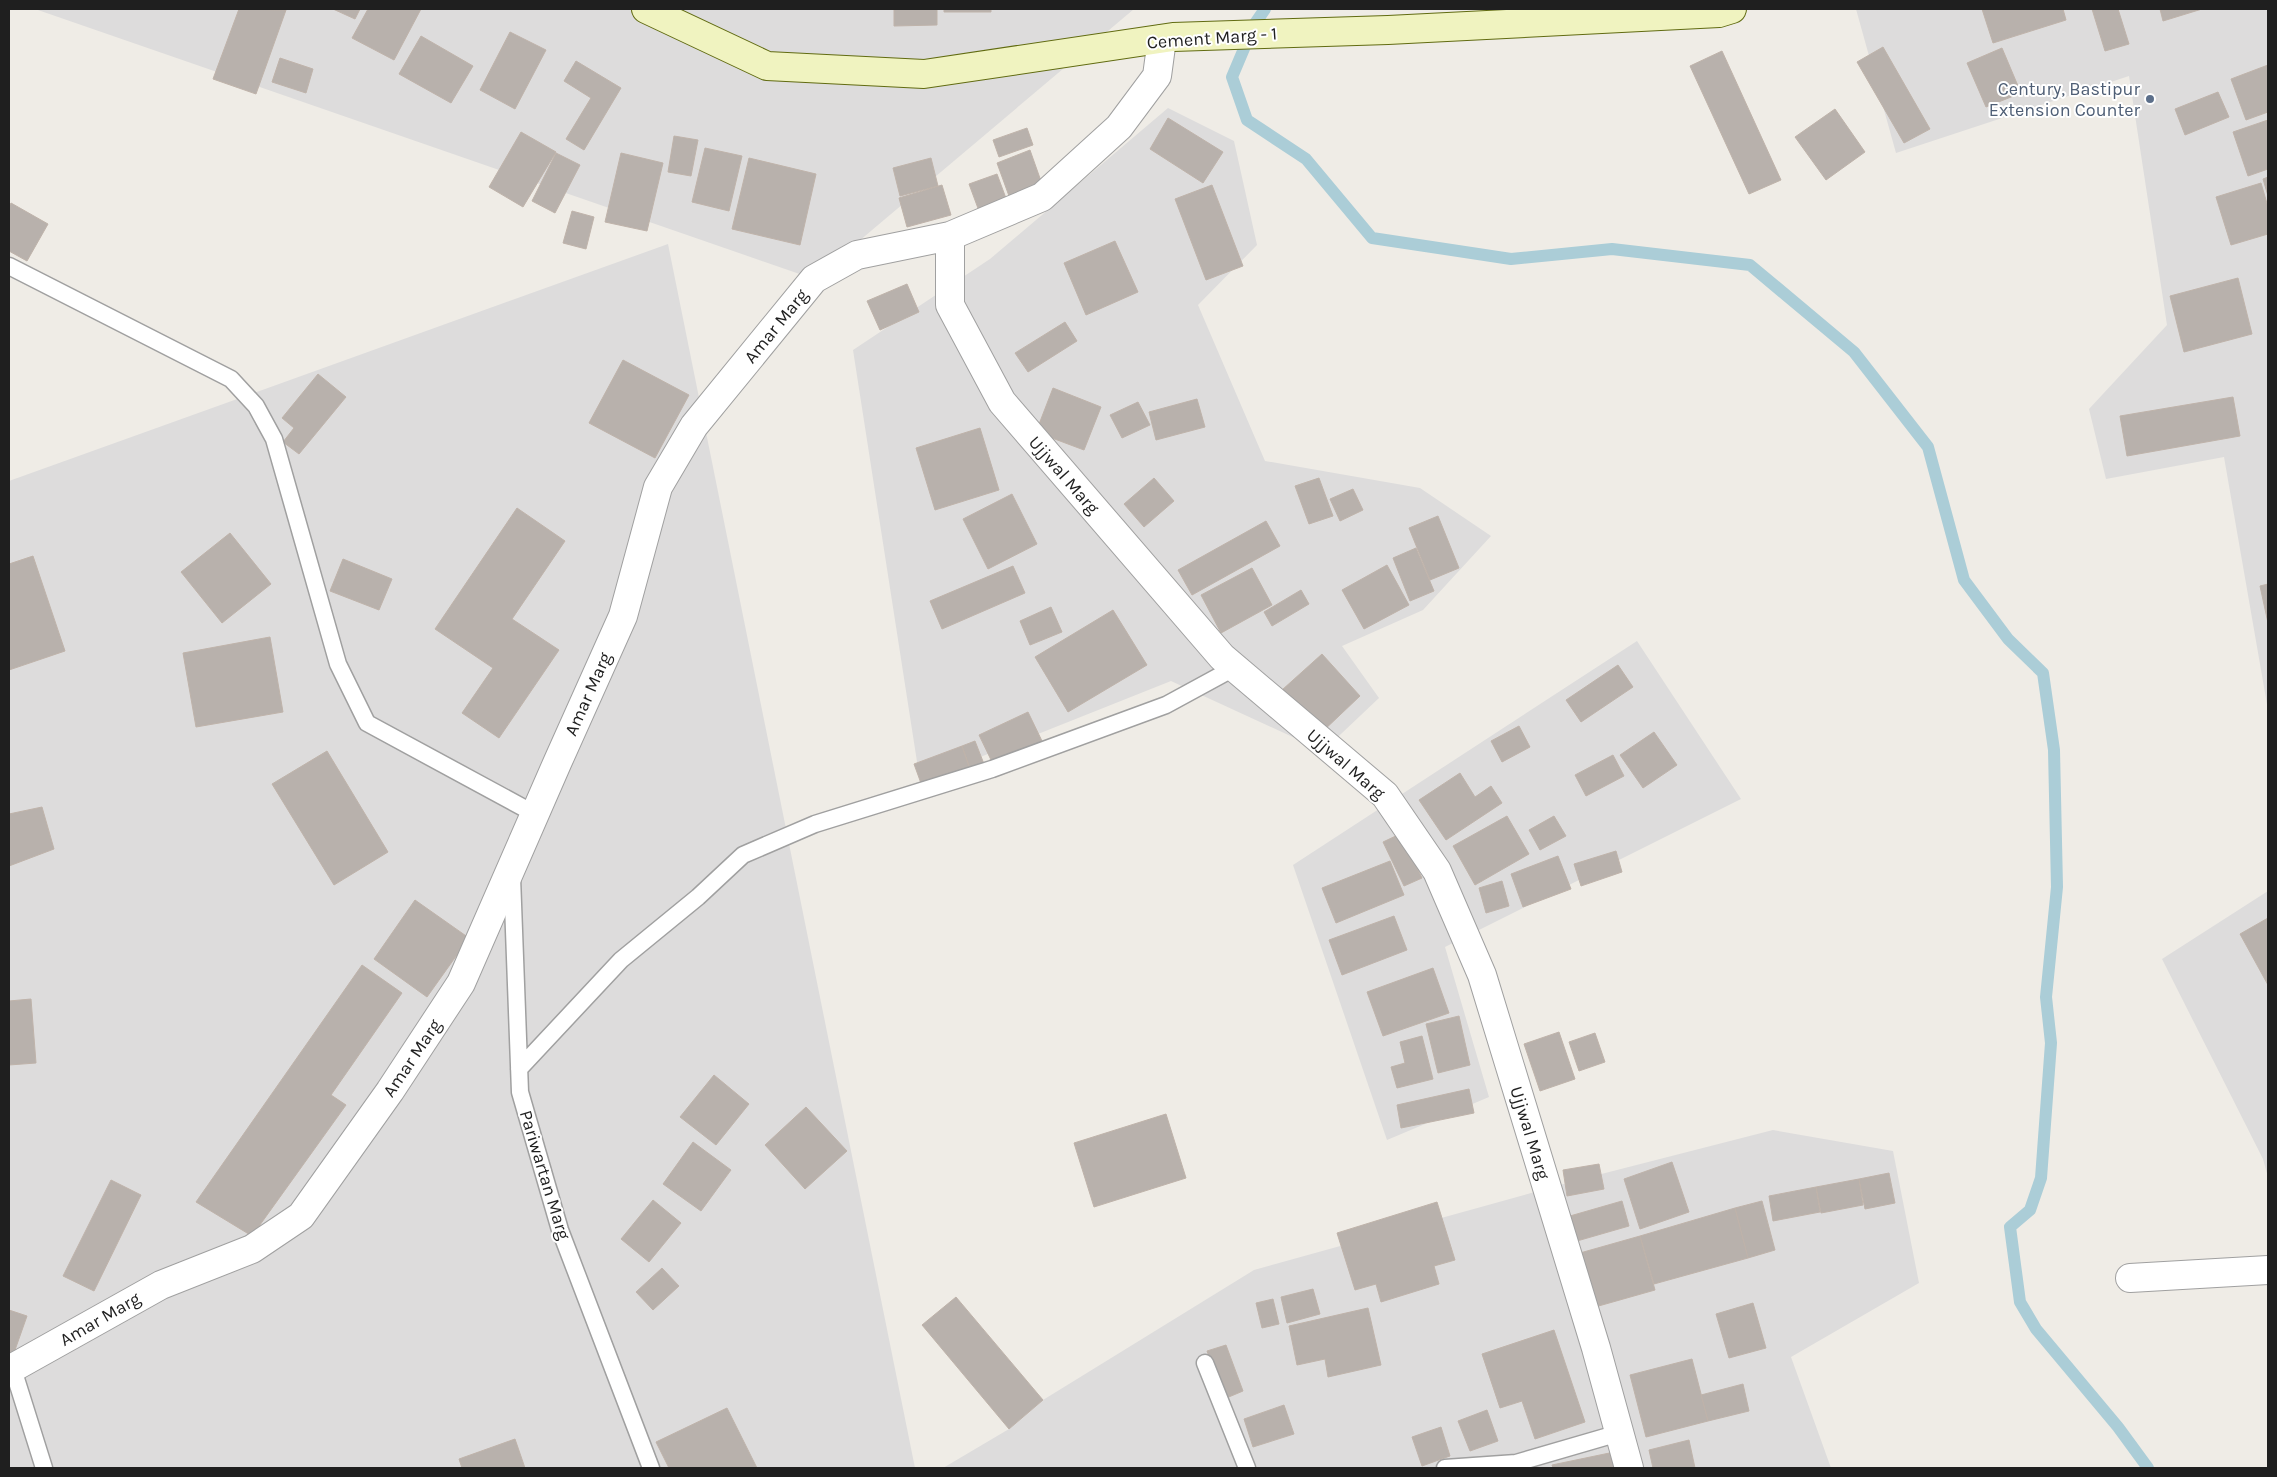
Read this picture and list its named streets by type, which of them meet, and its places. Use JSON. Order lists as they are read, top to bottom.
{
  "streets": {
    "street": ["Cement Marg - 1", "Amar Marg", "Ujjwal Marg"],
    "lane": ["Pariwartan Marg"]
  },
  "crossings": [
    ["Cement Marg - 1", "Amar Marg"],
    ["Amar Marg", "Ujjwal Marg"],
    ["Amar Marg", "Pariwartan Marg"]
  ],
  "places": ["Century, Bastipur Extension Counter"]
}
